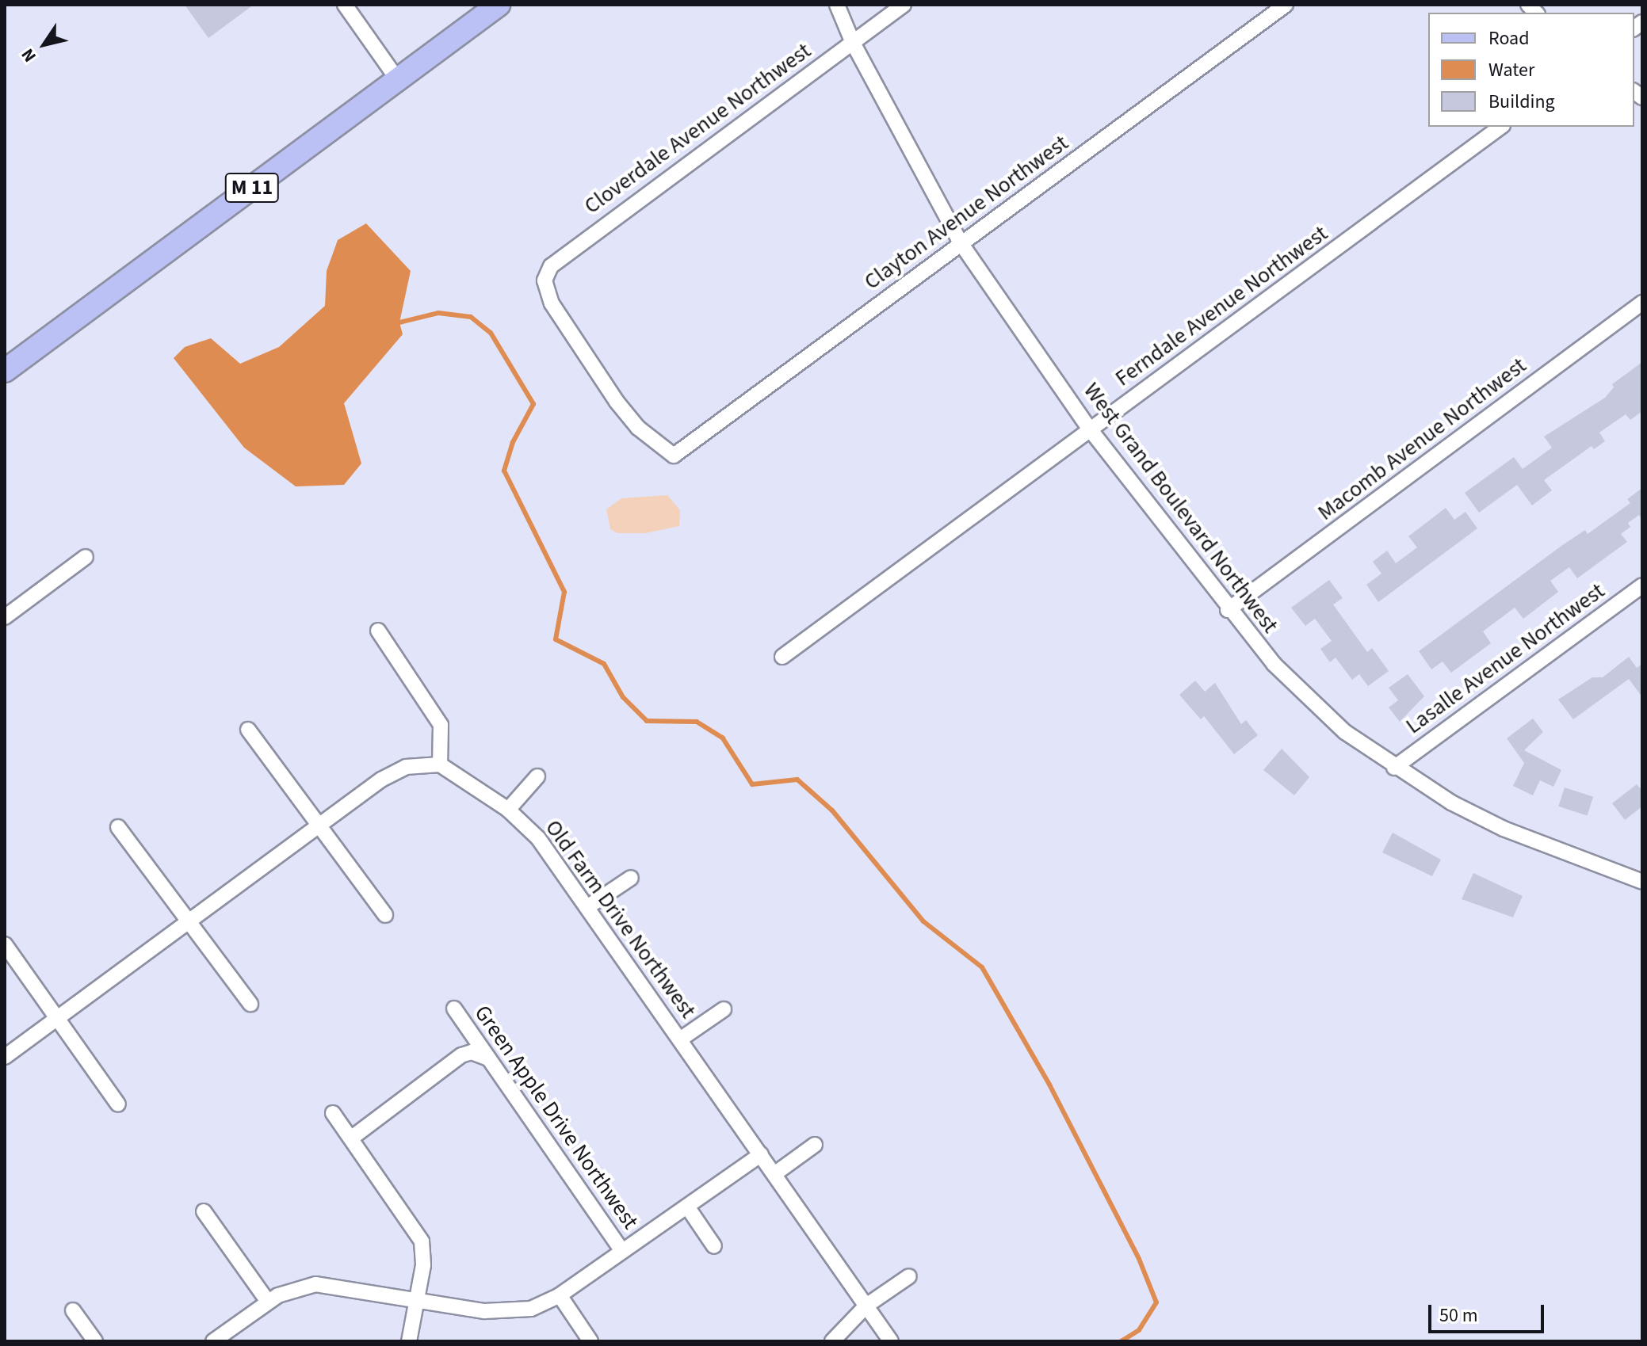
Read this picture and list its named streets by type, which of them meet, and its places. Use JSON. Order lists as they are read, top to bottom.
{
  "streets": {
    "main road": ["M 11"],
    "street": [
      "Cloverdale Avenue Northwest",
      "Clayton Avenue Northwest",
      "Ferndale Avenue Northwest",
      "Macomb Avenue Northwest",
      "West Grand Boulevard Northwest",
      "Lasalle Avenue Northwest",
      "Old Farm Drive Northwest",
      "Green Apple Drive Northwest"
    ]
  },
  "crossings": [
    ["Cloverdale Avenue Northwest", "Clayton Avenue Northwest"],
    ["Cloverdale Avenue Northwest", "West Grand Boulevard Northwest"],
    ["Clayton Avenue Northwest", "West Grand Boulevard Northwest"],
    ["Ferndale Avenue Northwest", "West Grand Boulevard Northwest"],
    ["Macomb Avenue Northwest", "West Grand Boulevard Northwest"],
    ["West Grand Boulevard Northwest", "Lasalle Avenue Northwest"]
  ],
  "legend": ["Road", "Water", "Building"],
  "scale_bar": "50 m",
  "north": "bottom left"
}
